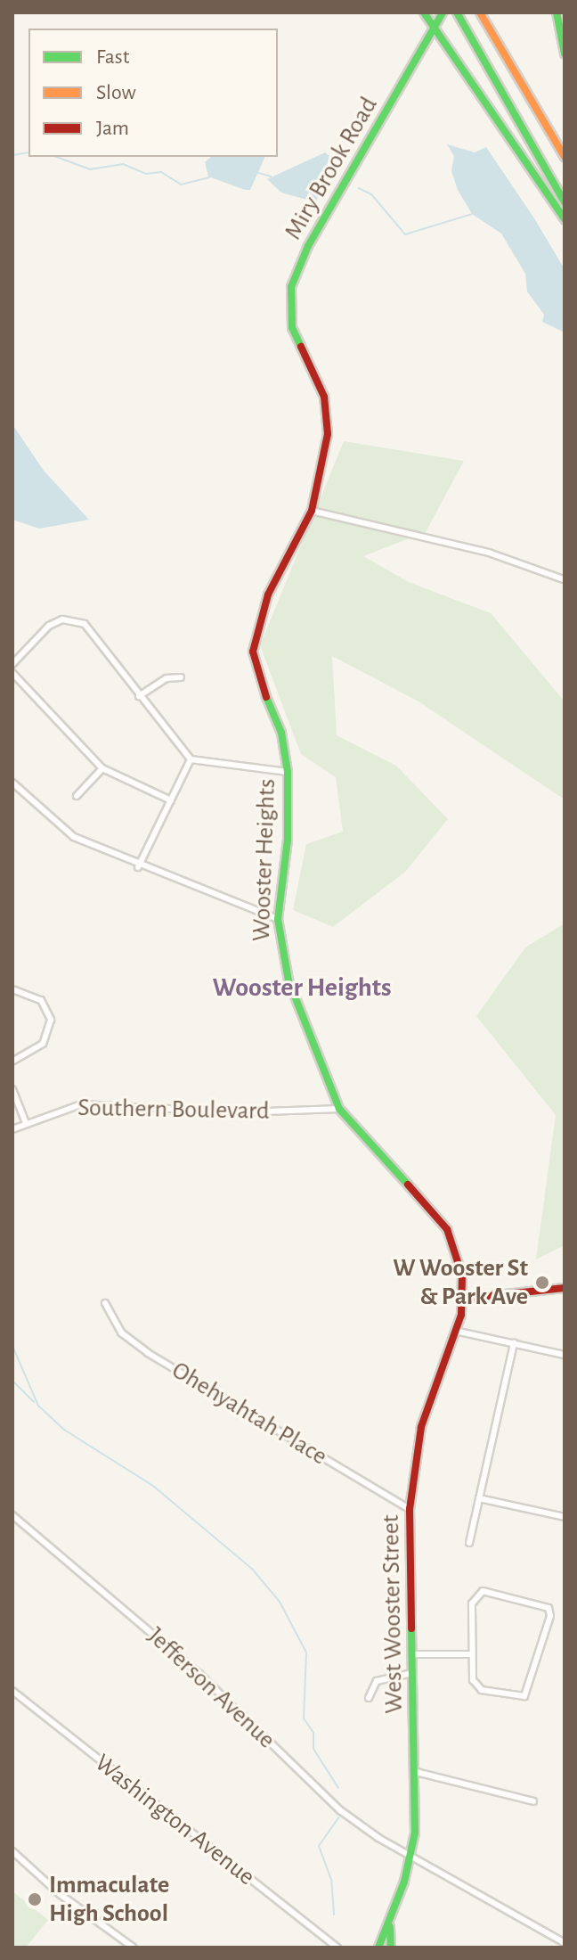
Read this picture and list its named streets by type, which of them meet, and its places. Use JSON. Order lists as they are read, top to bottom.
{
  "streets": {
    "main road": ["Miry Brook Road", "Wooster Heights", "West Wooster Street"],
    "street": [
      "Southern Boulevard",
      "Ohehyahtah Place",
      "Jefferson Avenue",
      "Washington Avenue"
    ]
  },
  "crossings": [
    ["Miry Brook Road", "Wooster Heights"],
    ["Wooster Heights", "Southern Boulevard"],
    ["Wooster Heights", "West Wooster Street"],
    ["Ohehyahtah Place", "West Wooster Street"],
    ["West Wooster Street", "Jefferson Avenue"]
  ],
  "districts": ["Wooster Heights"],
  "places": ["W Wooster St & Park Ave", "Immaculate High School"],
  "legend": ["Fast", "Slow", "Jam"]
}
